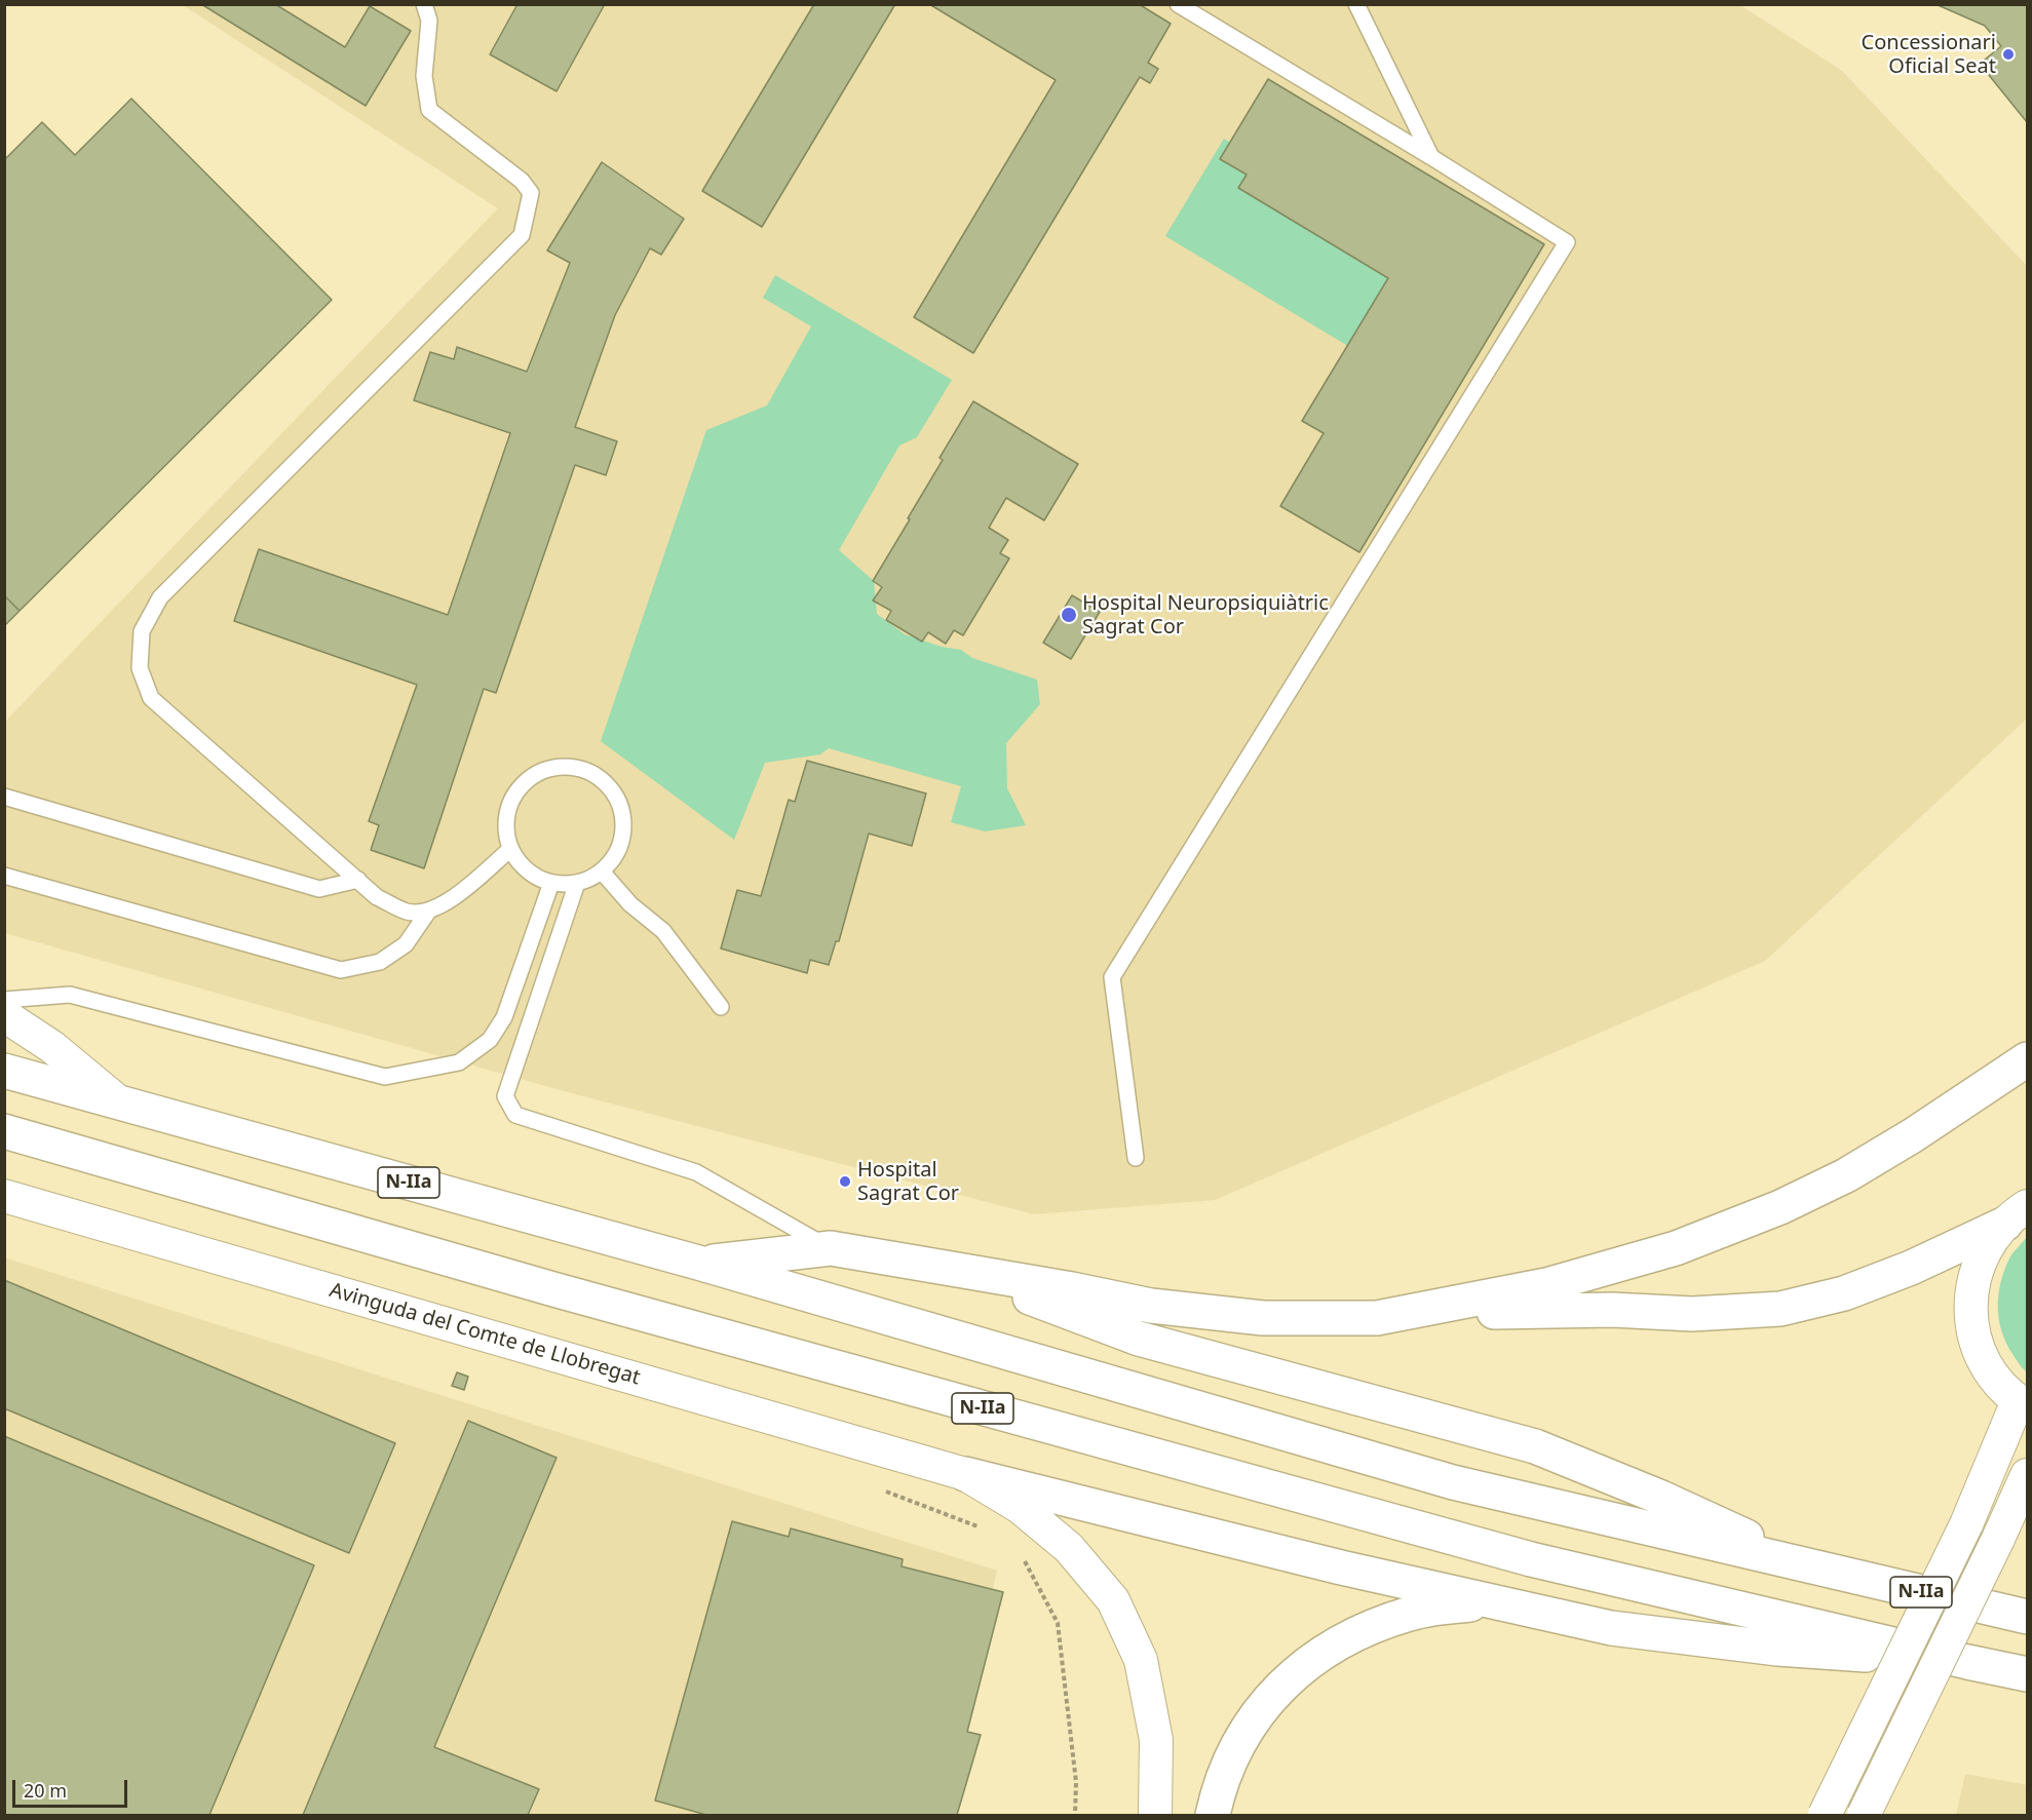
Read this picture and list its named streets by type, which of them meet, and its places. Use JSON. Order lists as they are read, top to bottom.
{
  "streets": {
    "highway": ["N-IIa"],
    "street": ["Avinguda del Comte de Llobregat"]
  },
  "places": ["Concessionari Oficial Seat", "Hospital Neuropsiquiàtric Sagrat Cor", "Hospital Sagrat Cor"],
  "scale_bar": "20 m"
}
